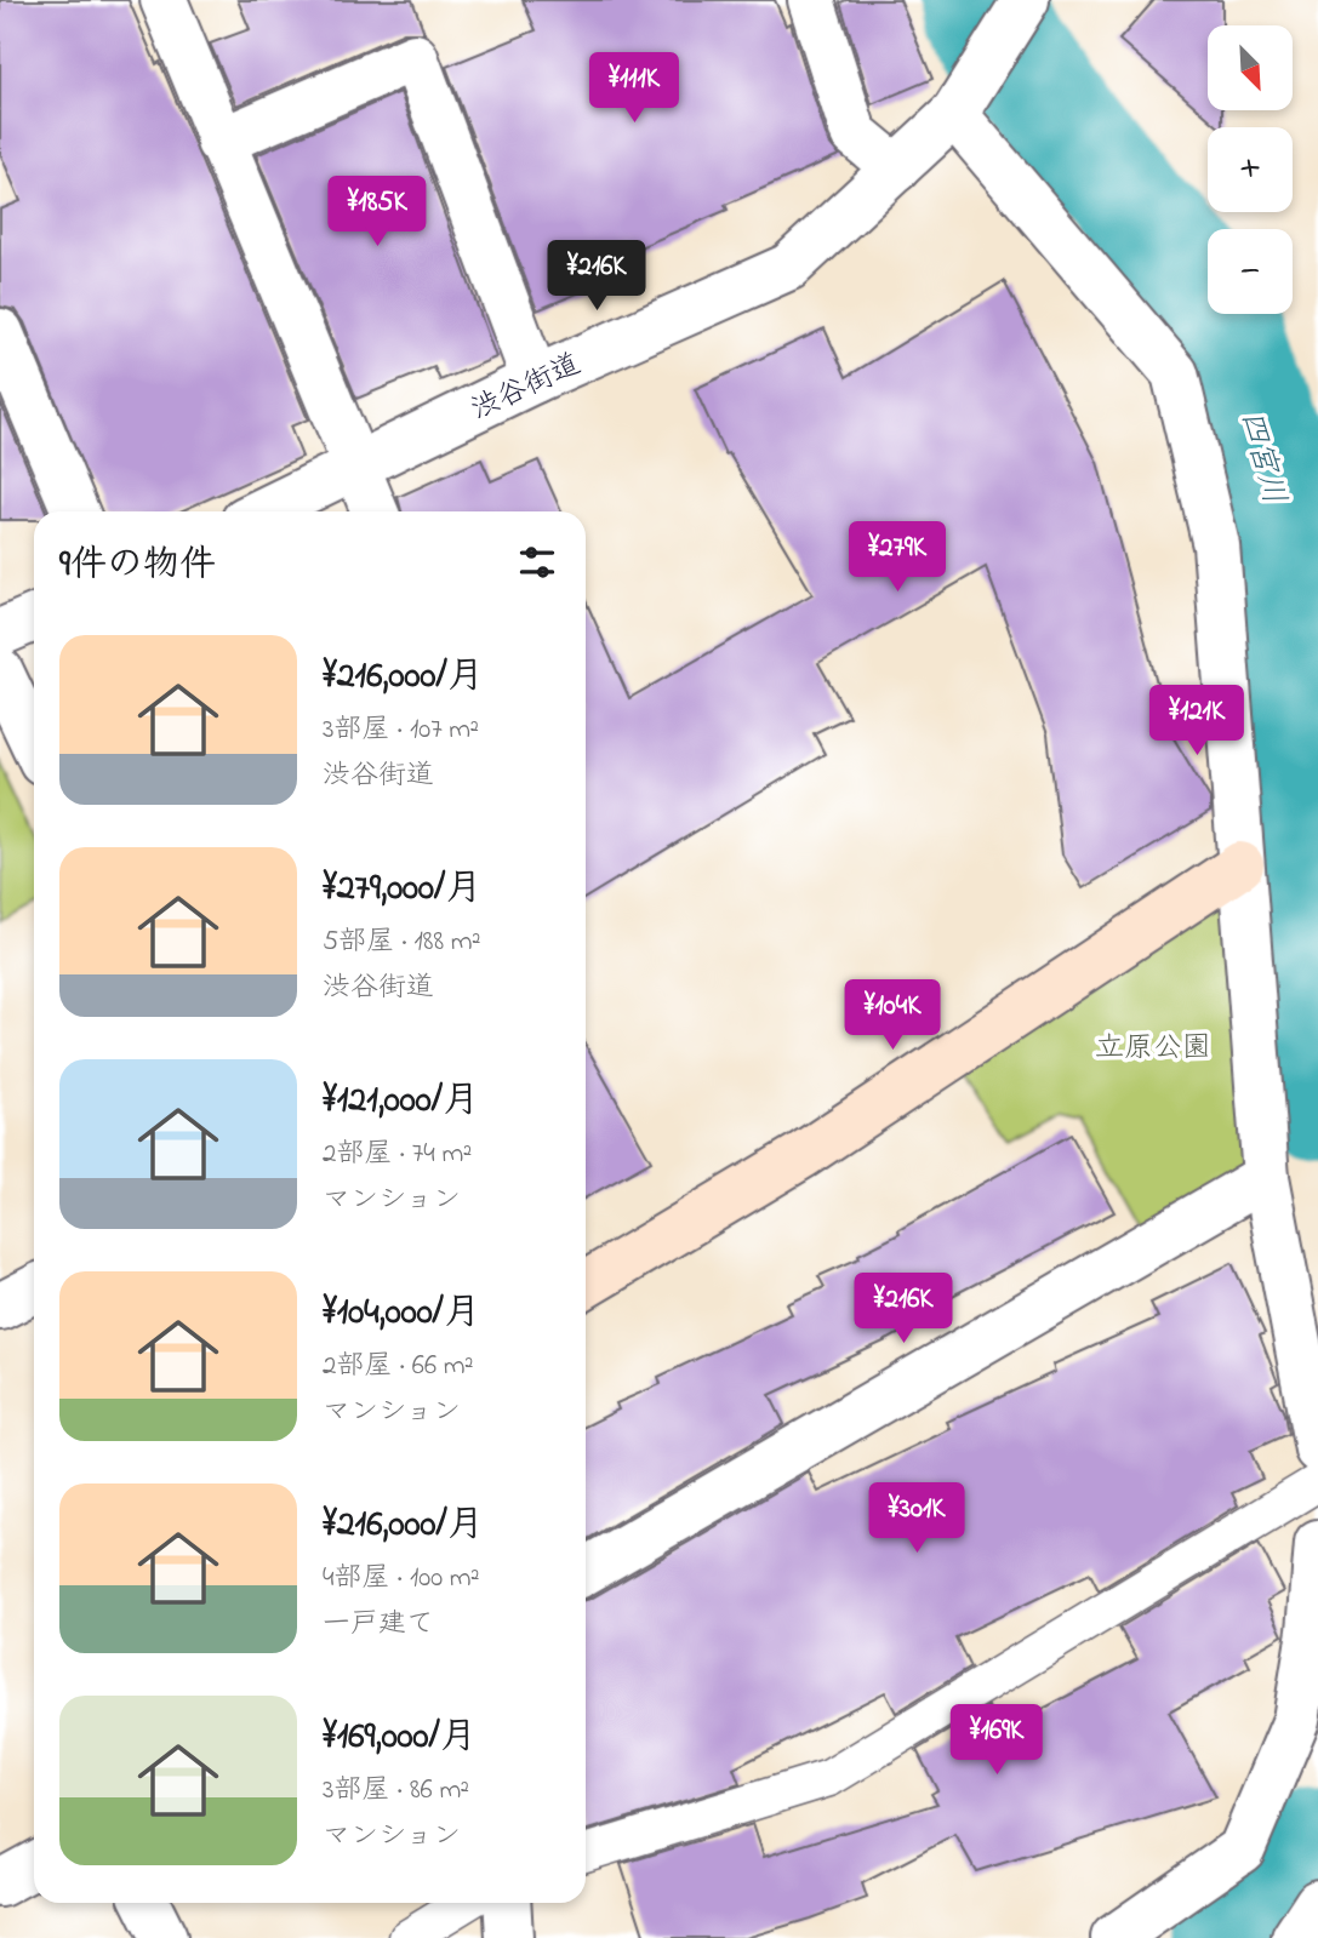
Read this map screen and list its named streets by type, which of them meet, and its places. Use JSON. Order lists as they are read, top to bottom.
{
  "streets": {
    "street": ["渋谷街道"]
  },
  "water": ["四宮川"],
  "parks": ["立原公園"],
  "north": "bottom right",
  "page": {
    "map_buttons": ["+", "−"],
    "price": [
      "¥111K",
      "¥185K",
      "¥216K",
      "¥279K",
      "¥121K",
      "¥104K",
      "¥216K",
      "¥301K",
      "¥169K"
    ],
    "heading": "9件の物件",
    "list": [
      {
        "name": "¥216,000/月",
        "note": "3部屋 · 107 m² · 渋谷街道"
      },
      {
        "name": "¥279,000/月",
        "note": "5部屋 · 188 m² · 渋谷街道"
      },
      {
        "name": "¥121,000/月",
        "note": "2部屋 · 74 m² · マンション"
      },
      {
        "name": "¥104,000/月",
        "note": "2部屋 · 66 m² · マンション"
      },
      {
        "name": "¥216,000/月",
        "note": "4部屋 · 100 m² · 一戸建て"
      },
      {
        "name": "¥169,000/月",
        "note": "3部屋 · 86 m² · マンション"
      }
    ]
  }
}
